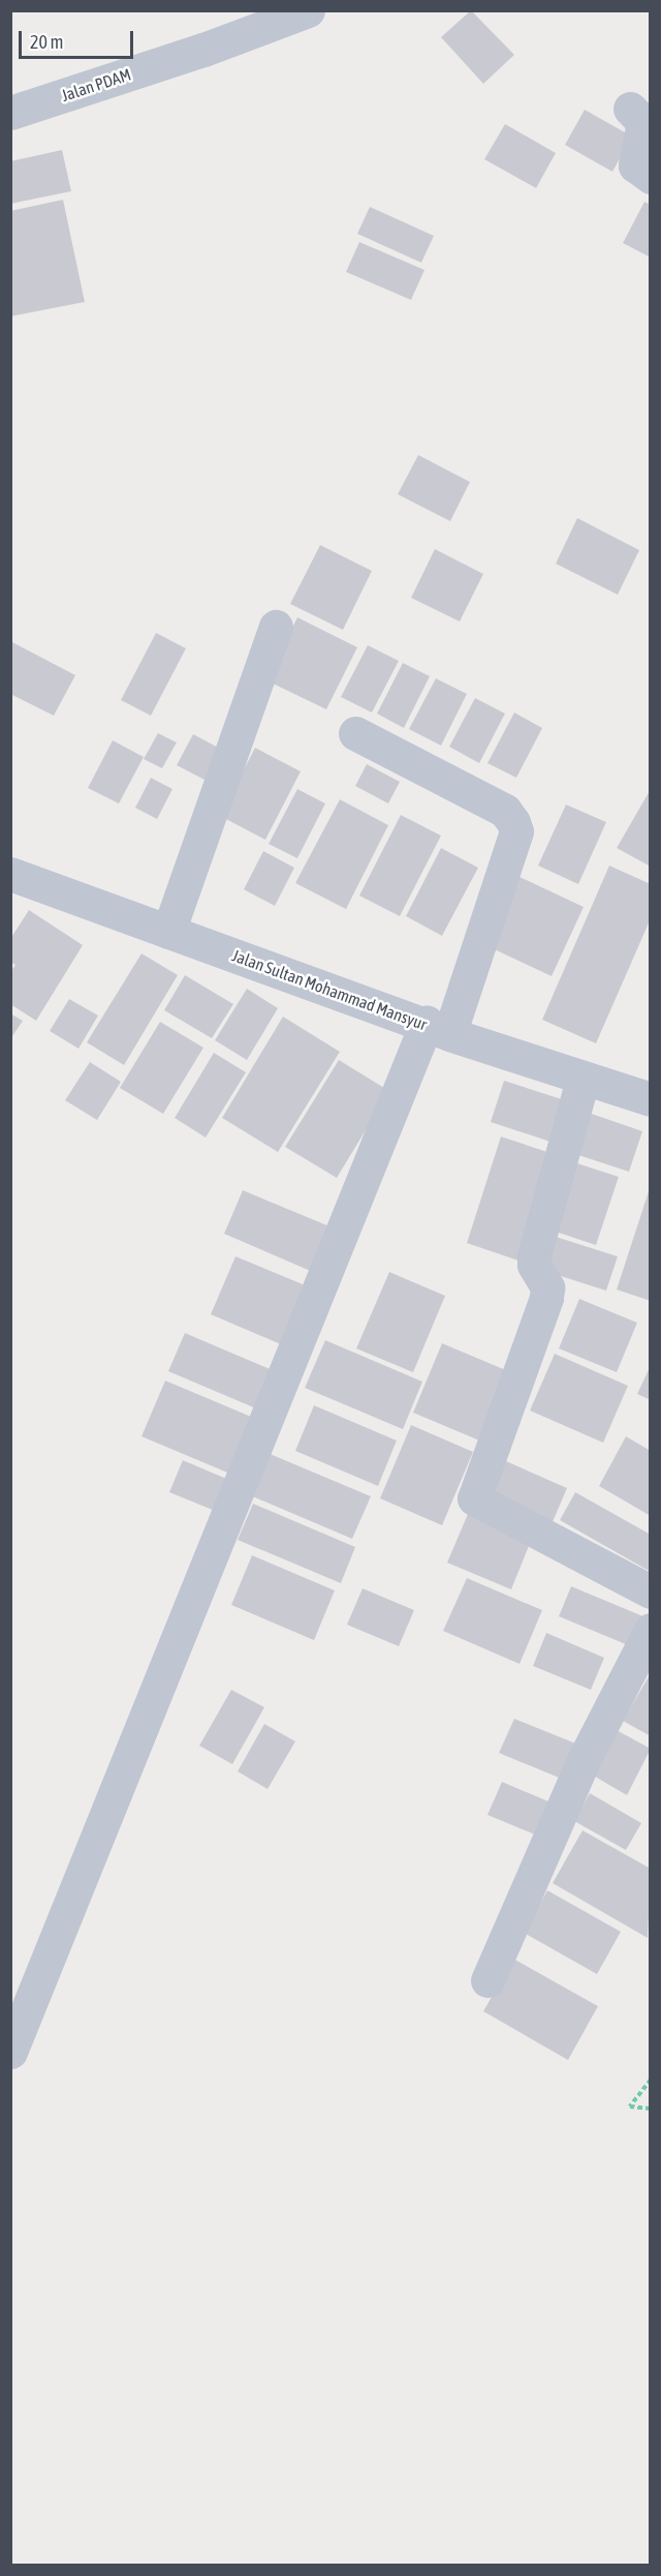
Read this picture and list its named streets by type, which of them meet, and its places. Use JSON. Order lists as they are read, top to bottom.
{
  "streets": {
    "street": ["Jalan PDAM", "Jalan Sultan Mohammad Mansyur"]
  },
  "scale_bar": "20 m"
}
